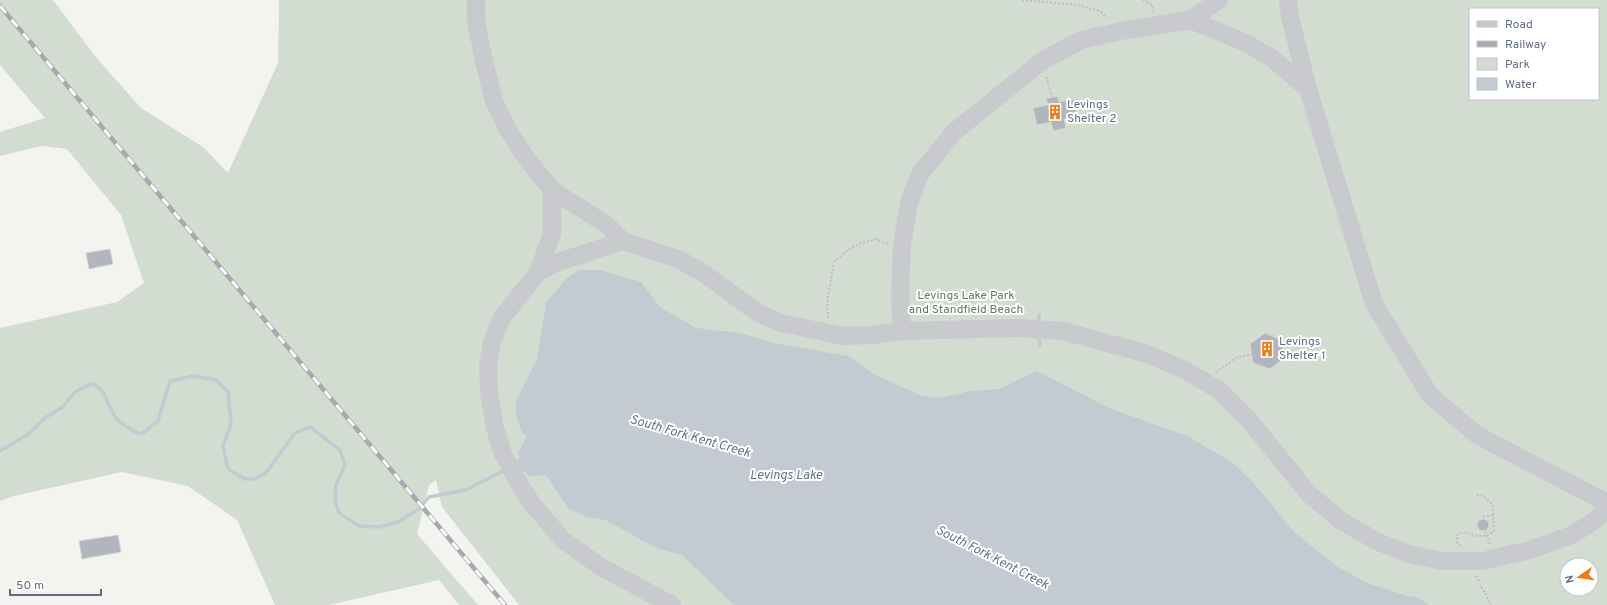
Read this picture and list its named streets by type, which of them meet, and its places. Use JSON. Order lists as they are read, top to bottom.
{
  "water": ["South Fork Kent Creek", "Levings Lake"],
  "parks": ["Levings Lake Park and Standfield Beach"],
  "places": {
    "building": ["Levings Shelter 2", "Levings Shelter 1"]
  },
  "legend": [
    "Road",
    "Railway",
    "Park",
    "Water"
  ],
  "scale_bar": "50 m",
  "north": "left"
}
